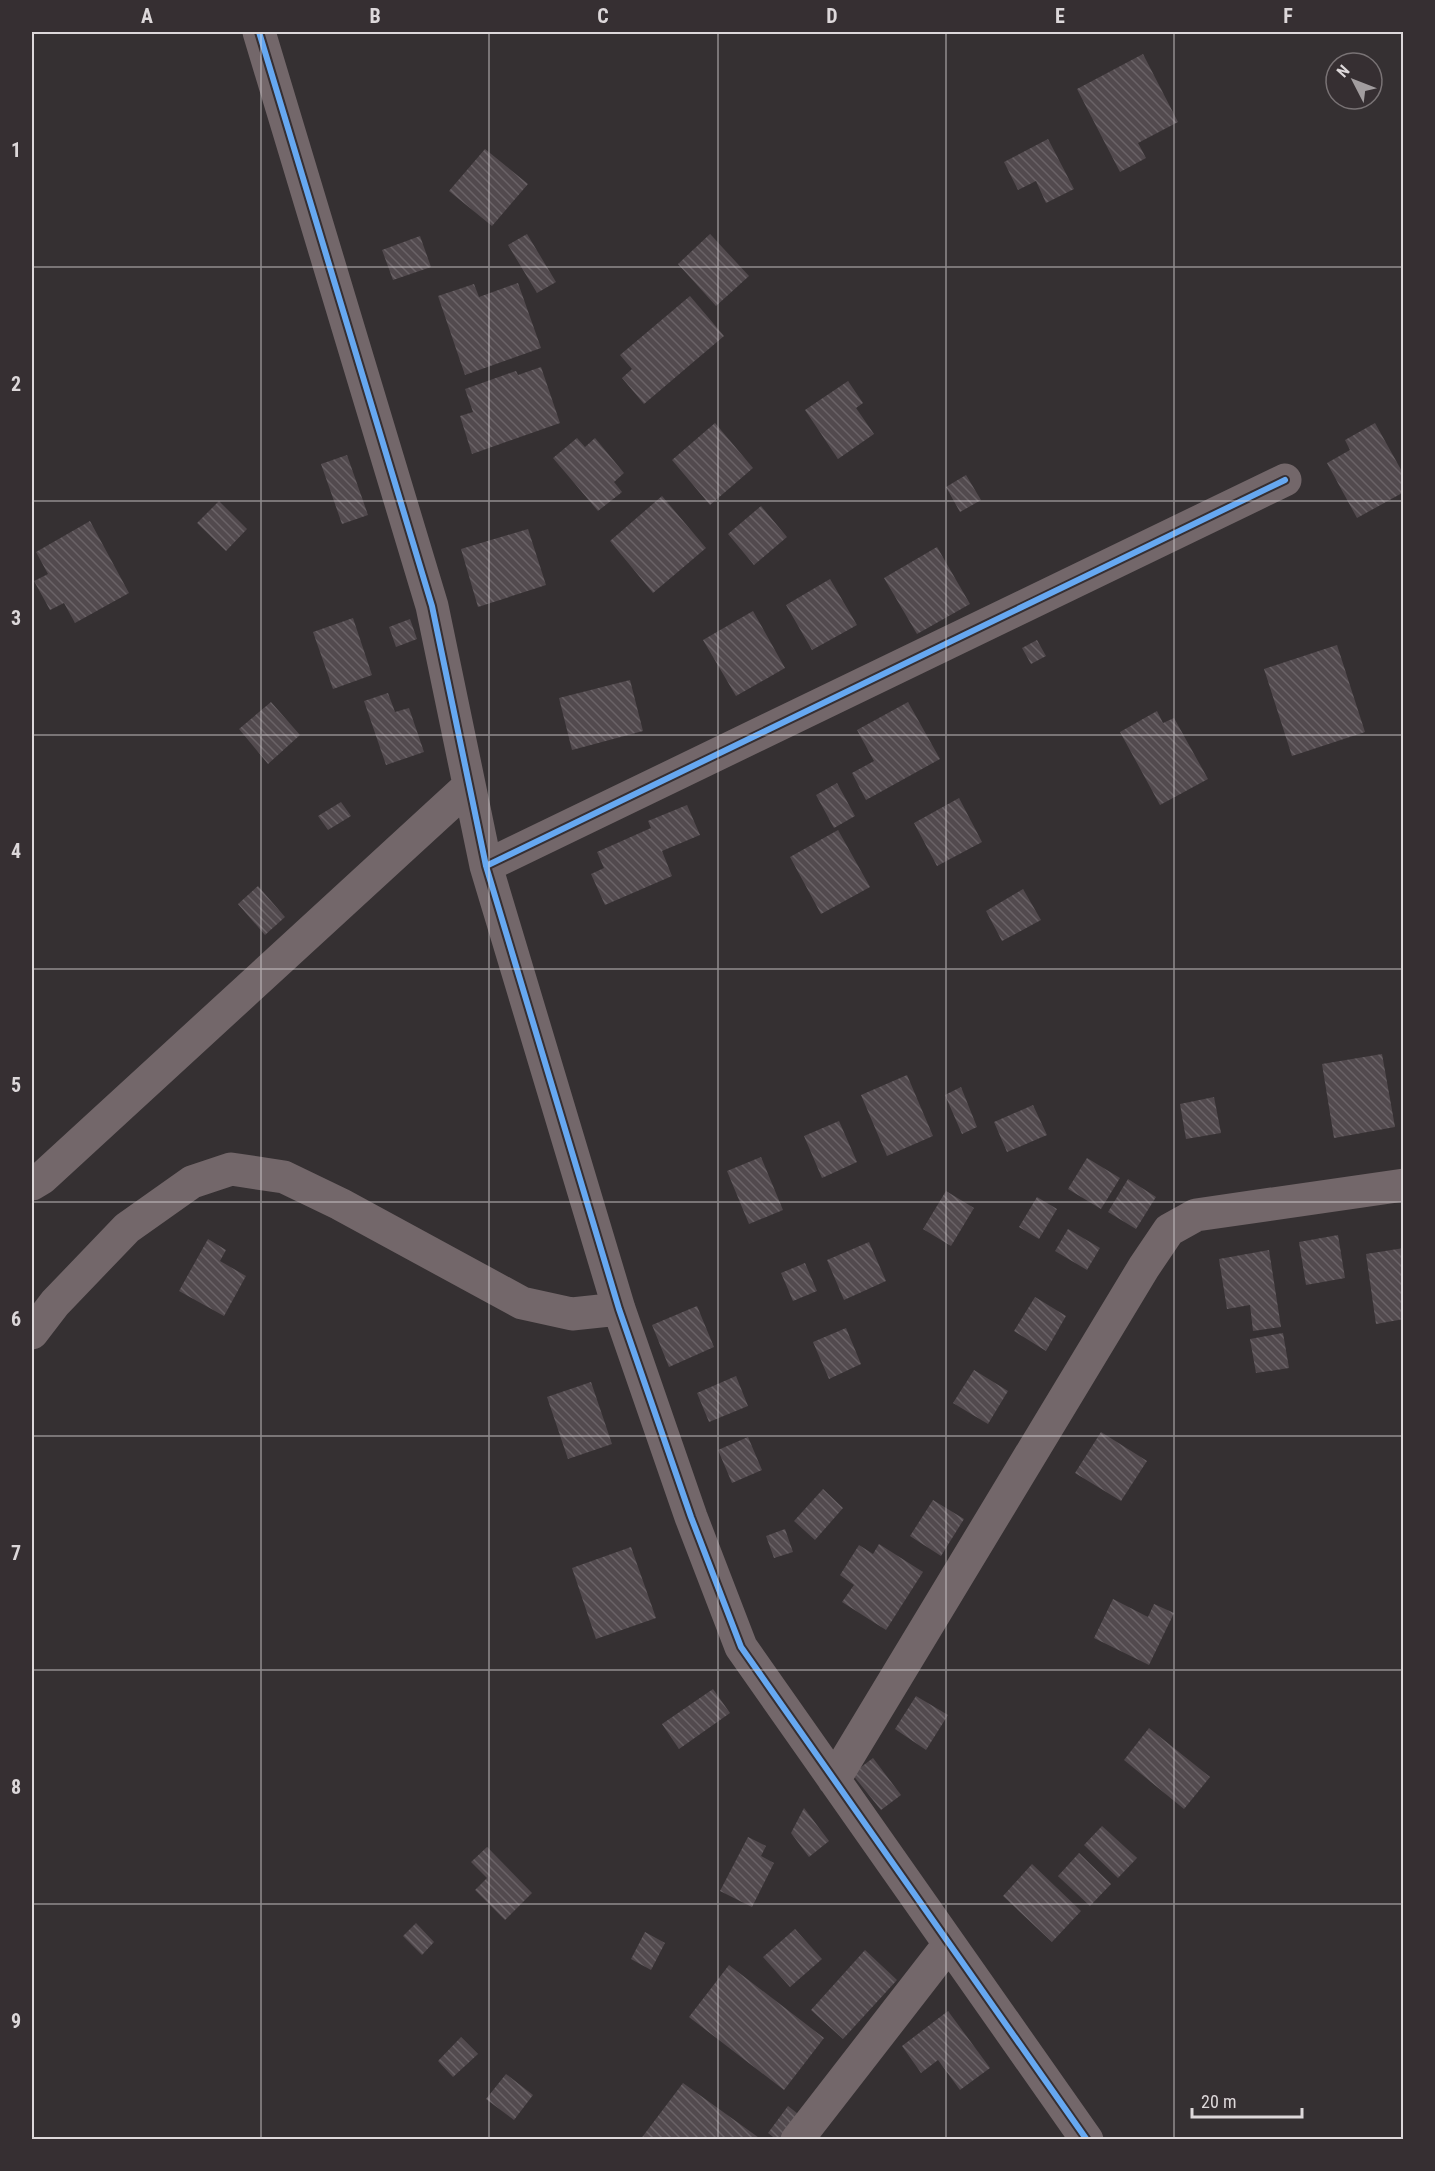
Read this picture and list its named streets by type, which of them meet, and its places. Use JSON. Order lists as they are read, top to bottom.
{
  "scale_bar": "20 m",
  "north": "top left",
  "grid": {
    "columns": [
      "A",
      "B",
      "C",
      "D",
      "E",
      "F"
    ],
    "rows": [
      "1",
      "2",
      "3",
      "4",
      "5",
      "6",
      "7",
      "8",
      "9"
    ]
  }
}
